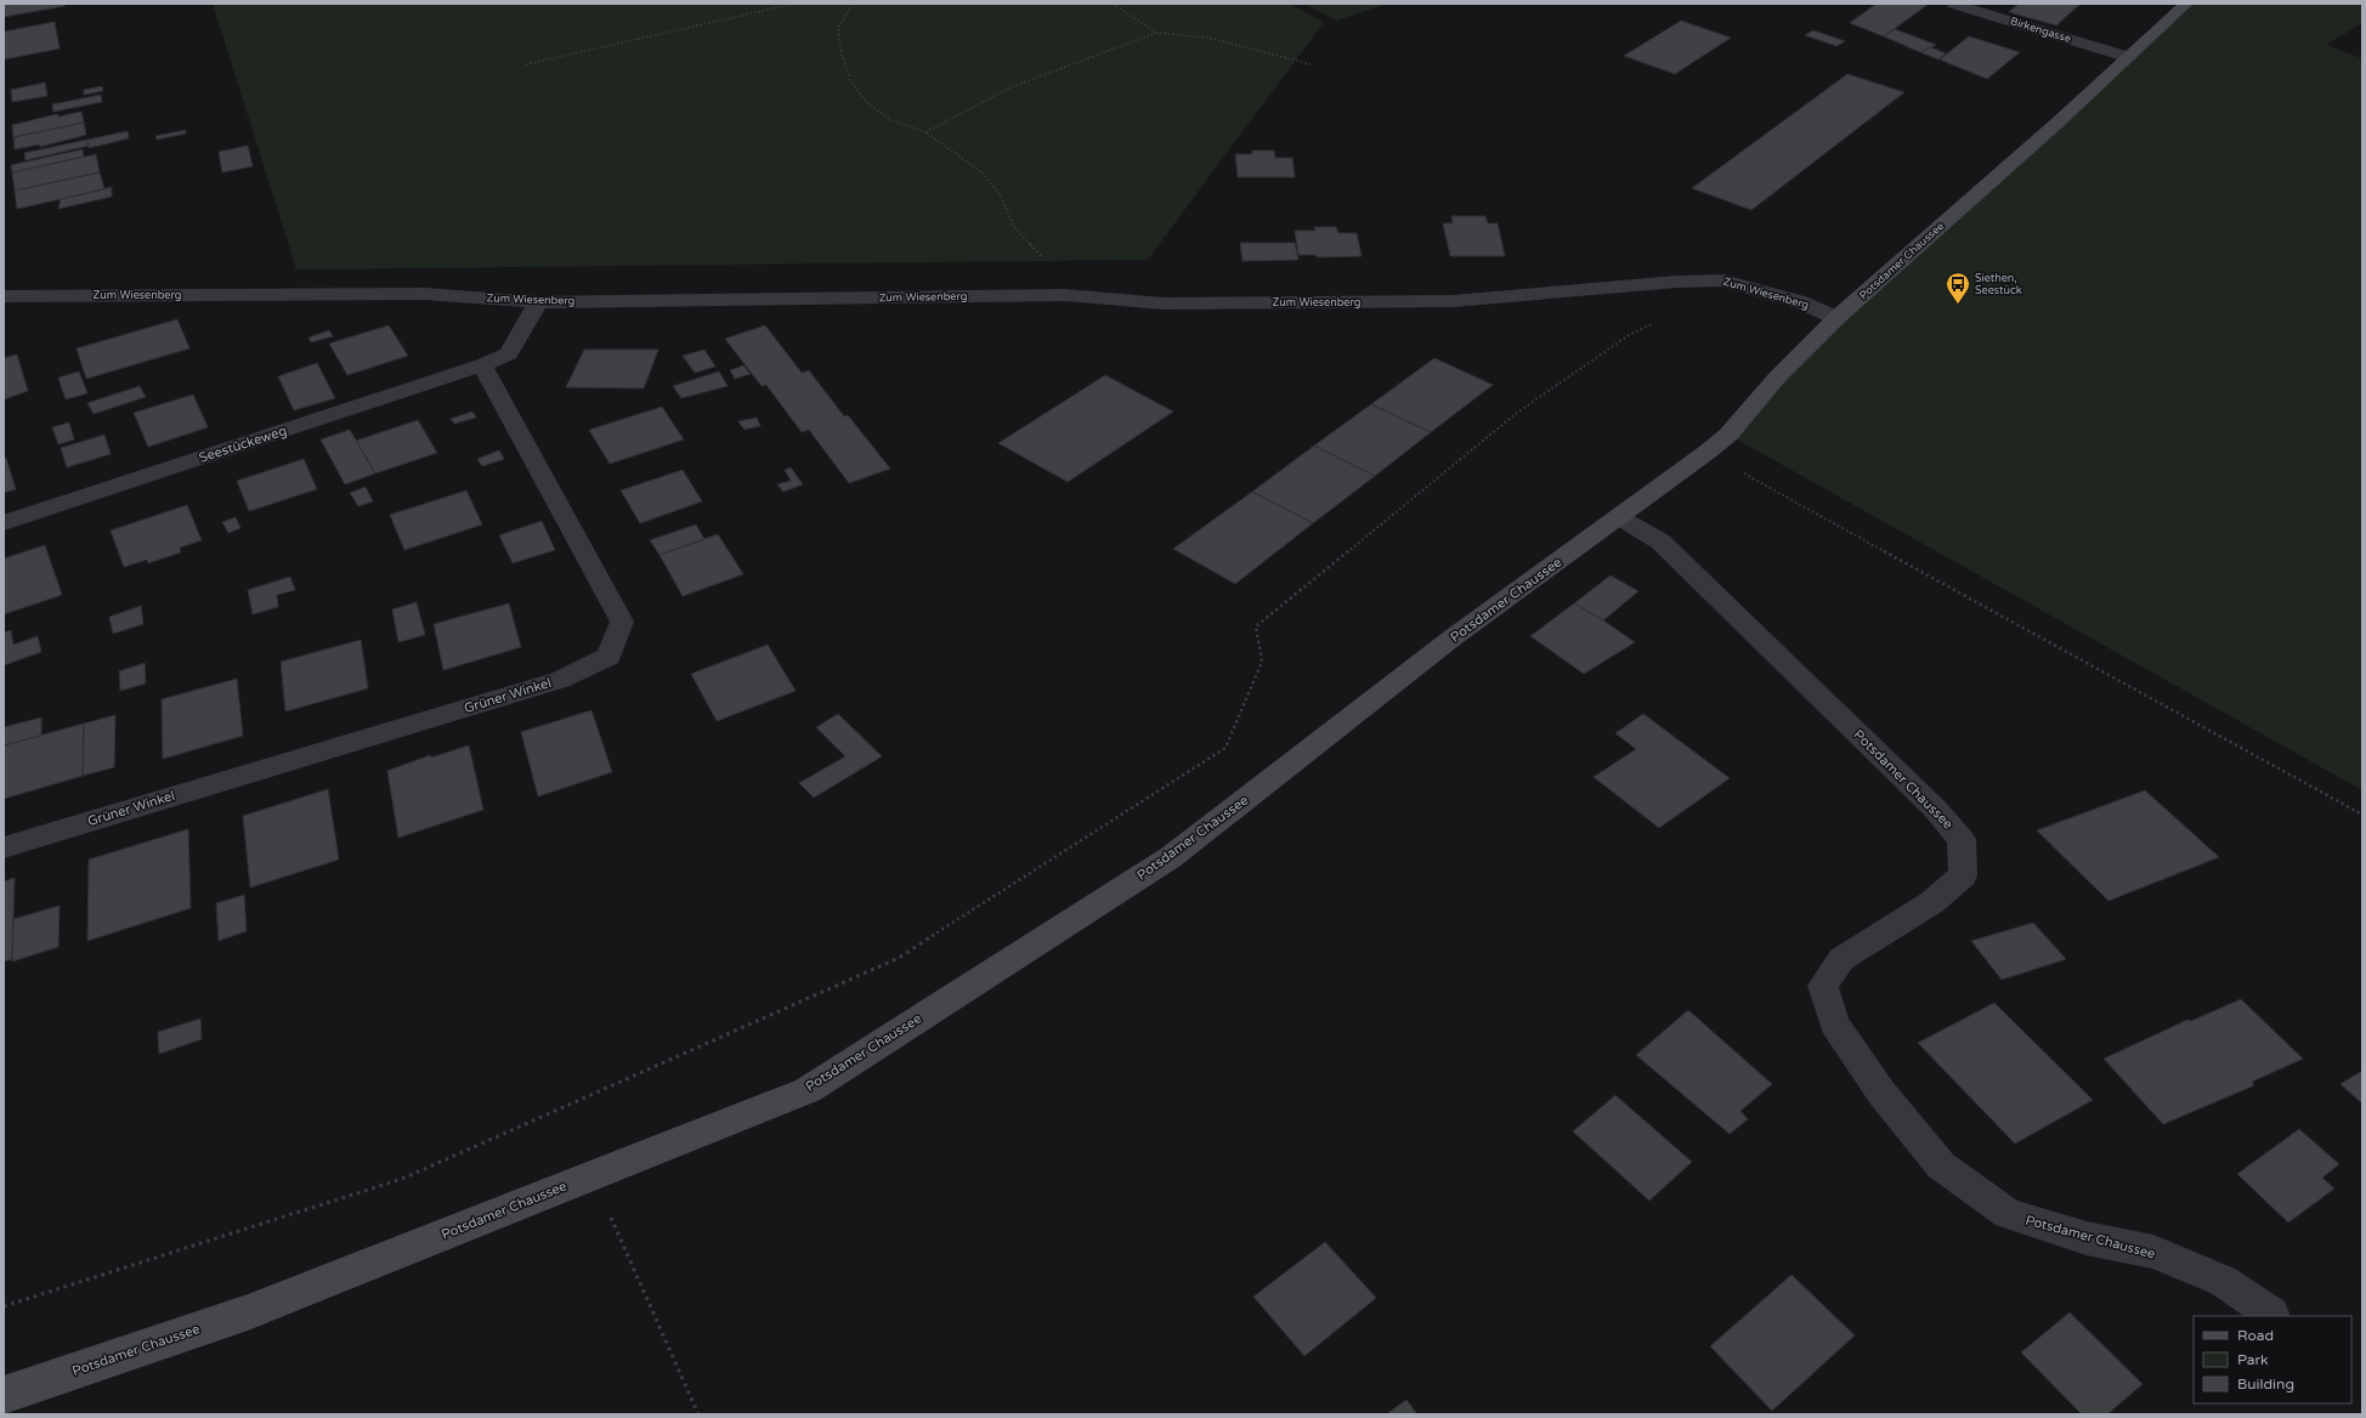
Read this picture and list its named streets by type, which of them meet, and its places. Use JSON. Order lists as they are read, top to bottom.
{
  "streets": {
    "main road": ["Potsdamer Chaussee"],
    "street": [
      "Birkengasse",
      "Zum Wiesenberg",
      "Seestückeweg",
      "Grüner Winkel"
    ]
  },
  "crossings": [
    ["Birkengasse", "Potsdamer Chaussee"],
    ["Potsdamer Chaussee", "Zum Wiesenberg"],
    ["Seestückeweg", "Grüner Winkel"]
  ],
  "places": {
    "bus stop": ["Siethen, Seestück"]
  },
  "legend": ["Road", "Park", "Building"]
}
